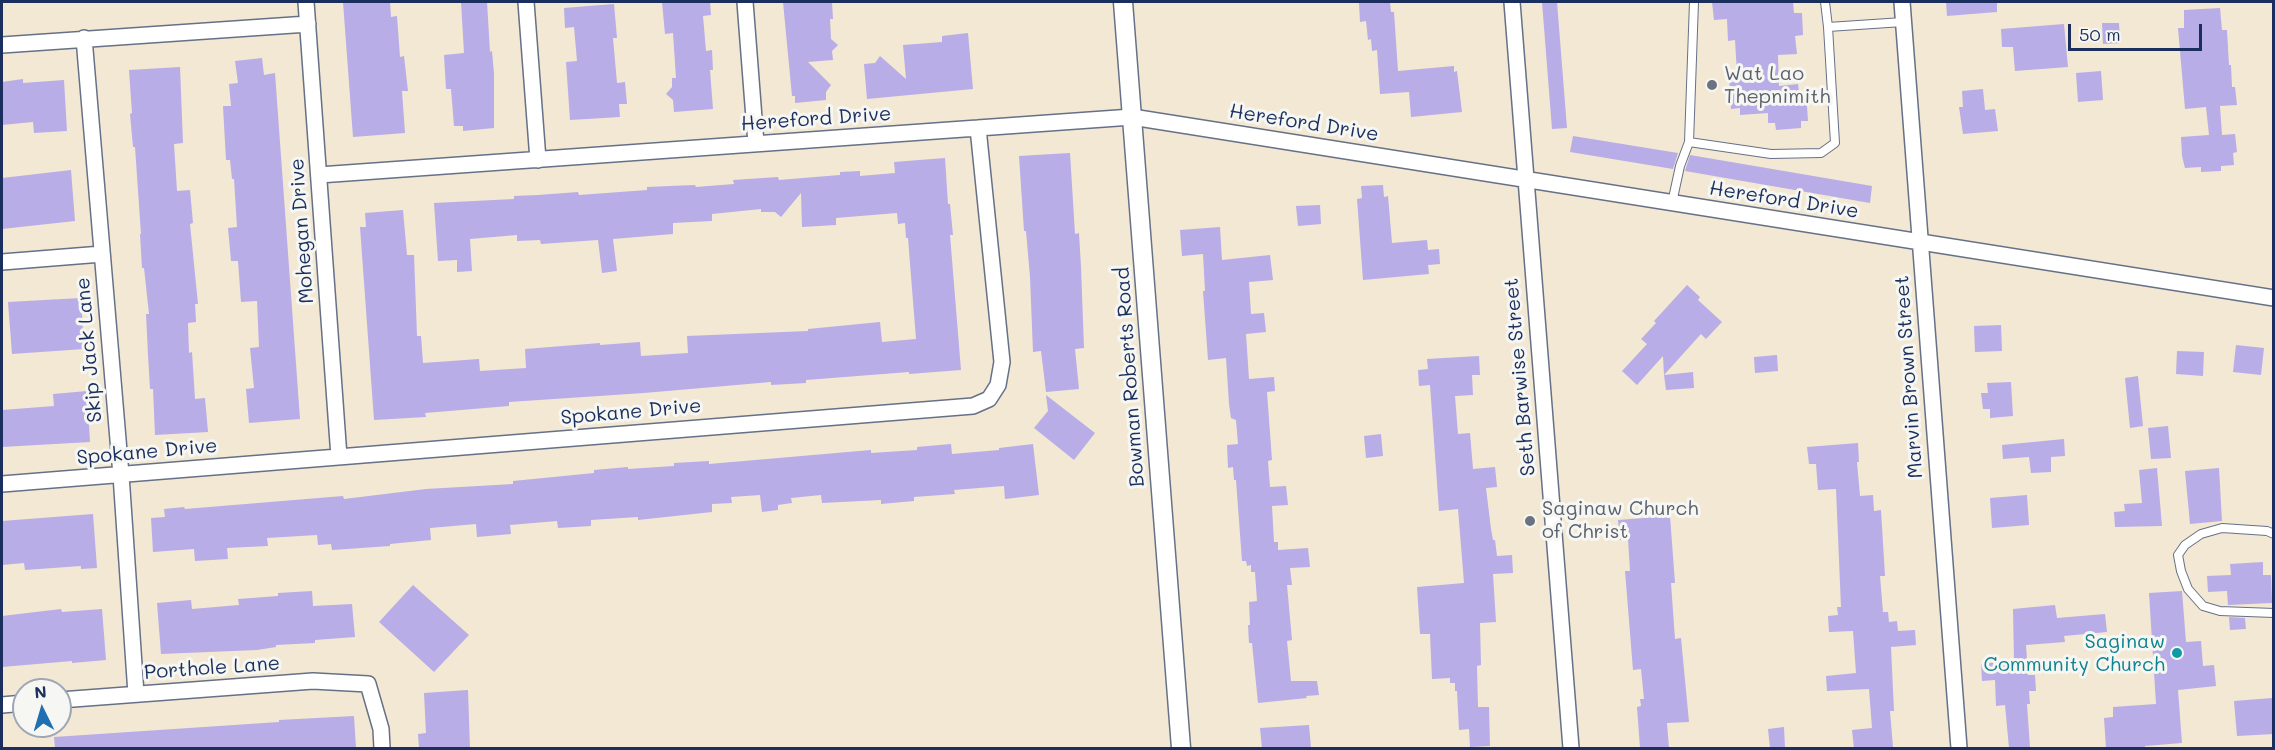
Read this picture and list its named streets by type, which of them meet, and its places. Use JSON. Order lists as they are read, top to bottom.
{
  "streets": {
    "street": [
      "Hereford Drive",
      "Mohegan Drive",
      "Skip Jack Lane",
      "Bowman Roberts Road",
      "Seth Barwise Street",
      "Marvin Brown Street",
      "Spokane Drive",
      "Porthole Lane"
    ]
  },
  "crossings": [
    ["Hereford Drive", "Mohegan Drive"],
    ["Hereford Drive", "Bowman Roberts Road"],
    ["Hereford Drive", "Seth Barwise Street"],
    ["Hereford Drive", "Marvin Brown Street"],
    ["Hereford Drive", "Spokane Drive"],
    ["Mohegan Drive", "Spokane Drive"],
    ["Skip Jack Lane", "Spokane Drive"],
    ["Skip Jack Lane", "Porthole Lane"]
  ],
  "places": ["Wat Lao Thepnimith", "Saginaw Church of Christ", "Saginaw Community Church"],
  "scale_bar": "50 m",
  "north": "top"
}
